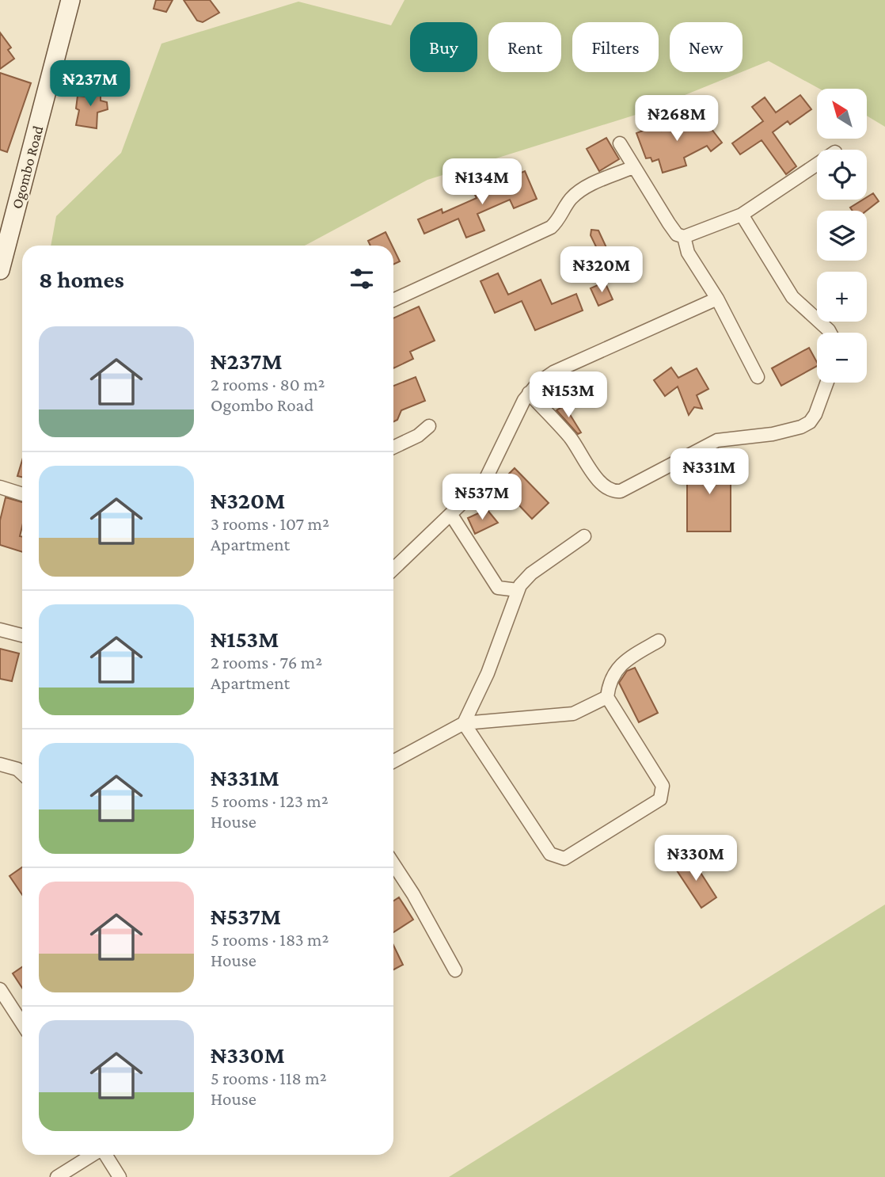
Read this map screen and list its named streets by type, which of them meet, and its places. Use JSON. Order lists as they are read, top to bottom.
{
  "streets": {
    "main road": ["Ogombo Road"]
  },
  "north": "top left",
  "page": {
    "chip": [
      "Buy",
      "Rent",
      "Filters",
      "New"
    ],
    "price": [
      "₦237M",
      "₦268M",
      "₦134M",
      "₦320M",
      "₦153M",
      "₦331M",
      "₦537M",
      "₦330M"
    ],
    "map_buttons": ["+", "−"],
    "heading": "8 homes",
    "list": [
      {
        "name": "₦237M",
        "note": "2 rooms · 80 m² · Ogombo Road"
      },
      {
        "name": "₦320M",
        "note": "3 rooms · 107 m² · Apartment"
      },
      {
        "name": "₦153M",
        "note": "2 rooms · 76 m² · Apartment"
      },
      {
        "name": "₦331M",
        "note": "5 rooms · 123 m² · House"
      },
      {
        "name": "₦537M",
        "note": "5 rooms · 183 m² · House"
      },
      {
        "name": "₦330M",
        "note": "5 rooms · 118 m² · House"
      }
    ]
  }
}
